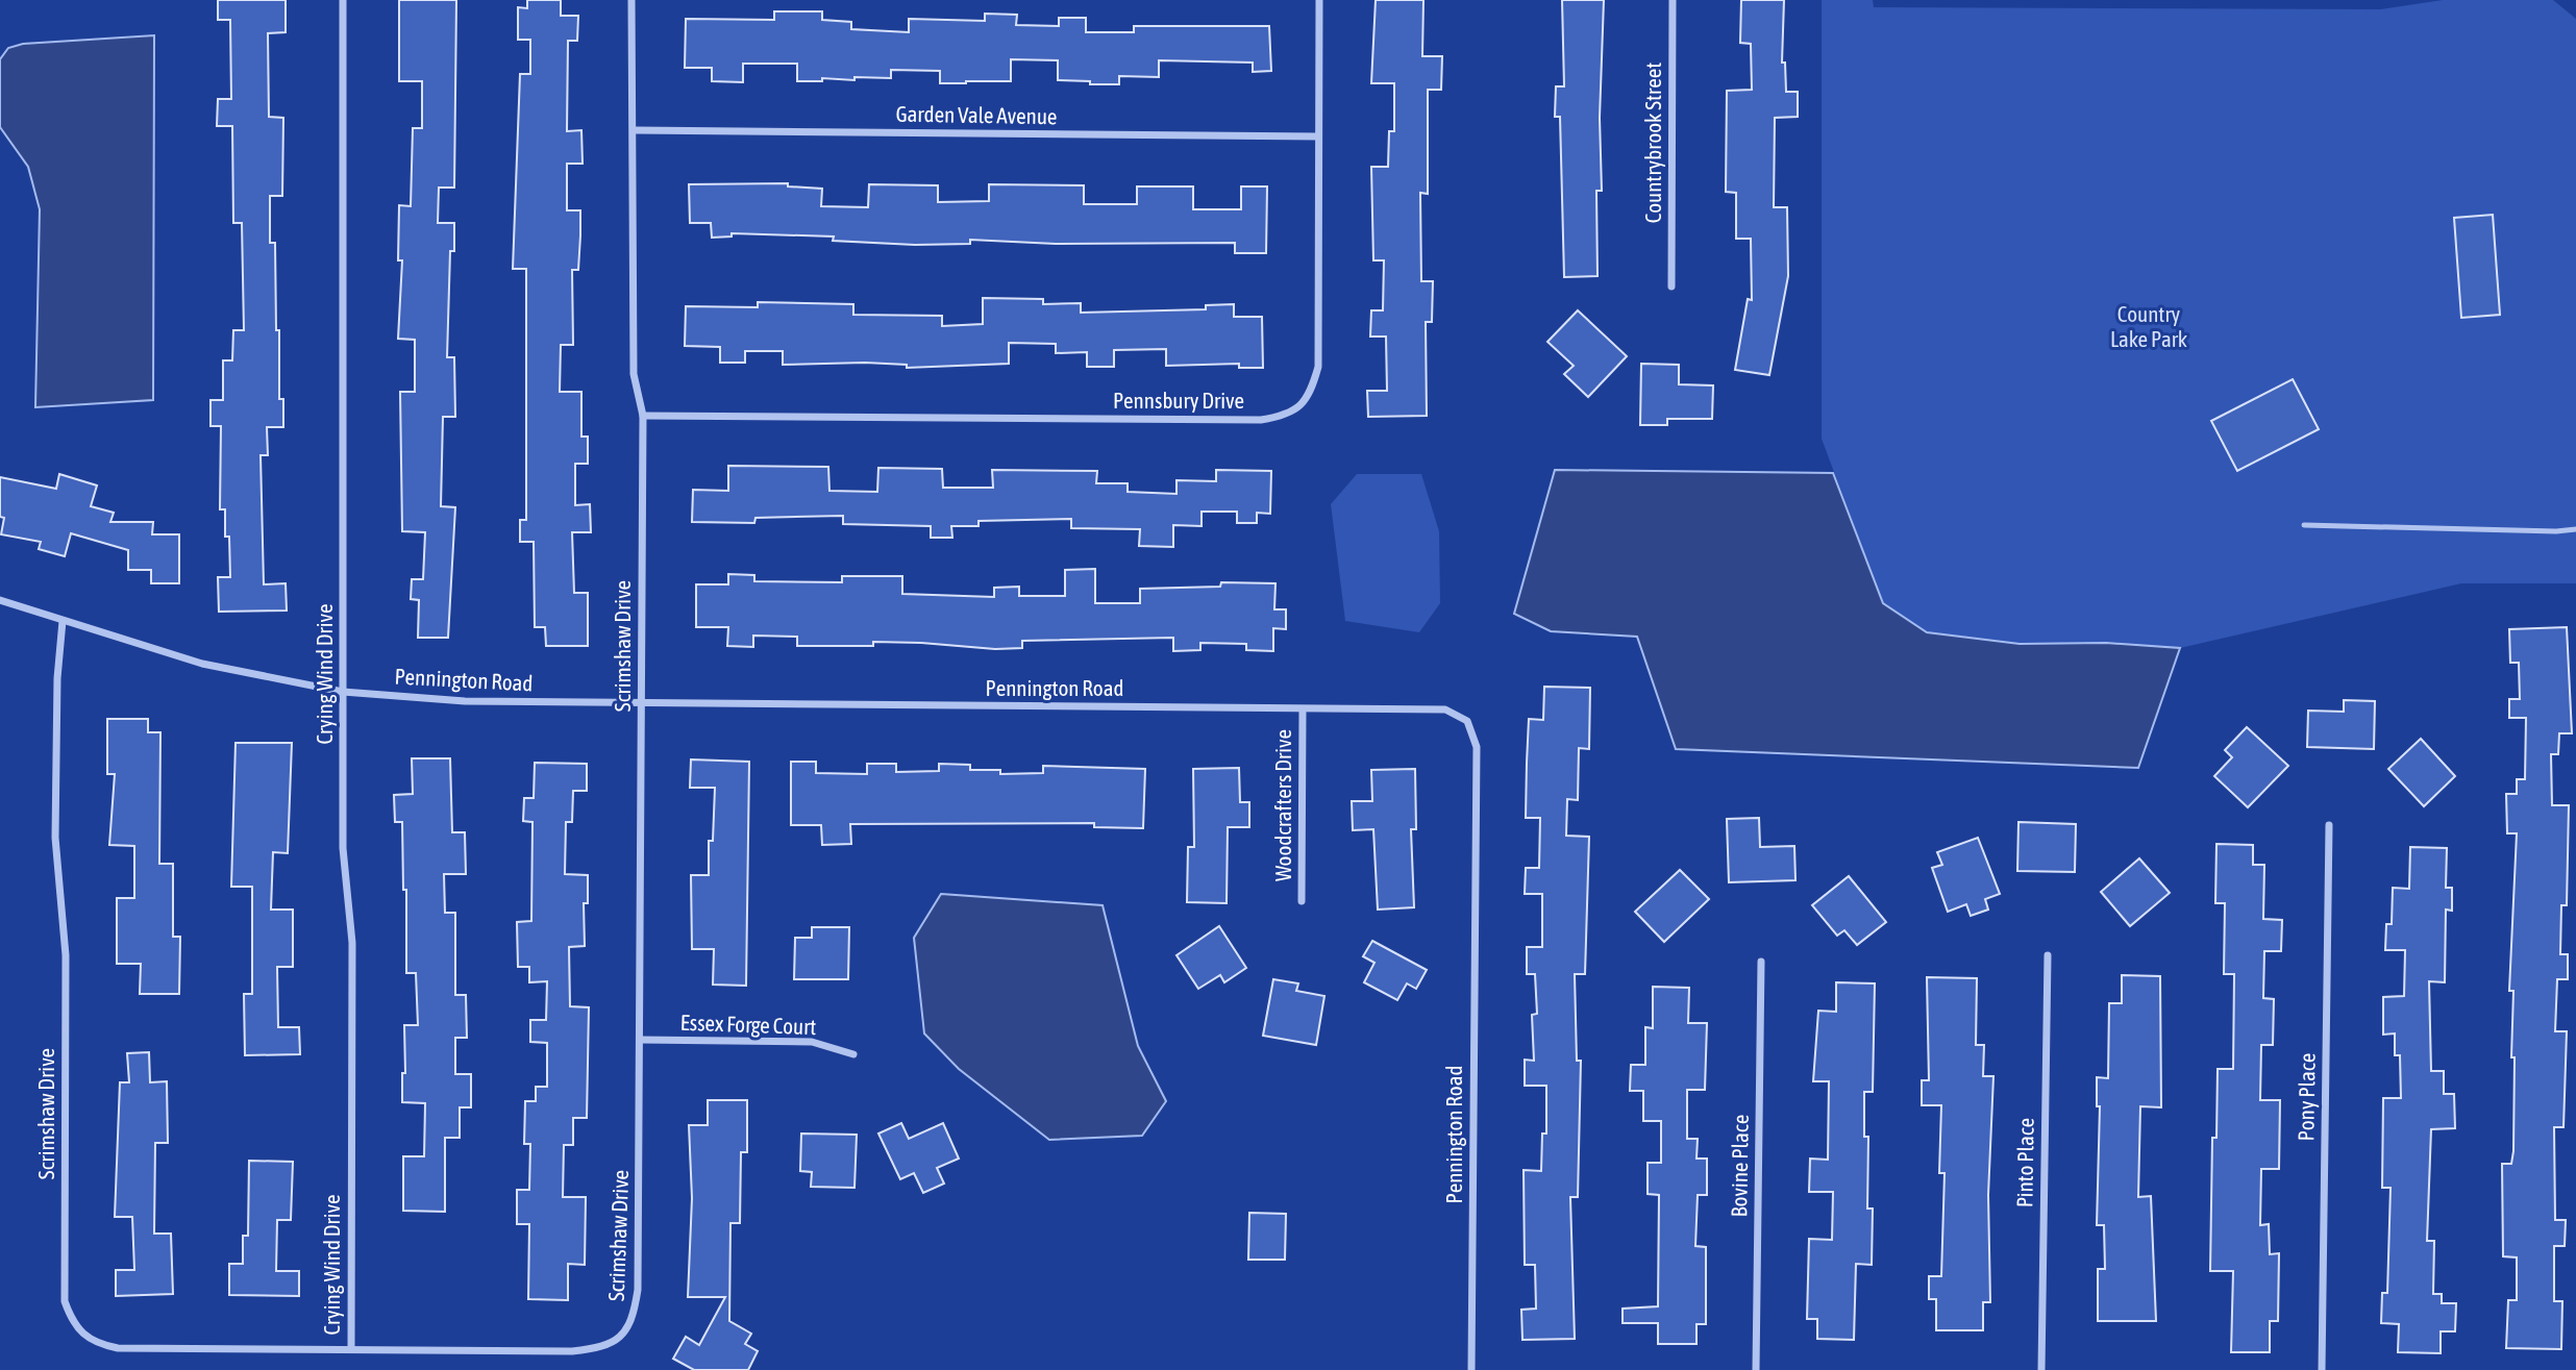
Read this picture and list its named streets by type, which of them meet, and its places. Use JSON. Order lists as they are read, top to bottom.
{
  "streets": {
    "street": [
      "Garden Vale Avenue",
      "Countrybrook Street",
      "Pennsbury Drive",
      "Scrimshaw Drive",
      "Crying Wind Drive",
      "Pennington Road",
      "Woodcrafters Drive",
      "Essex Forge Court",
      "Pony Place",
      "Pinto Place",
      "Bovine Place"
    ]
  },
  "crossings": [
    ["Garden Vale Avenue", "Pennsbury Drive"],
    ["Garden Vale Avenue", "Scrimshaw Drive"],
    ["Pennsbury Drive", "Scrimshaw Drive"],
    ["Scrimshaw Drive", "Crying Wind Drive"],
    ["Scrimshaw Drive", "Pennington Road"],
    ["Scrimshaw Drive", "Essex Forge Court"],
    ["Crying Wind Drive", "Pennington Road"],
    ["Pennington Road", "Woodcrafters Drive"]
  ],
  "parks": ["Country Lake Park"]
}
